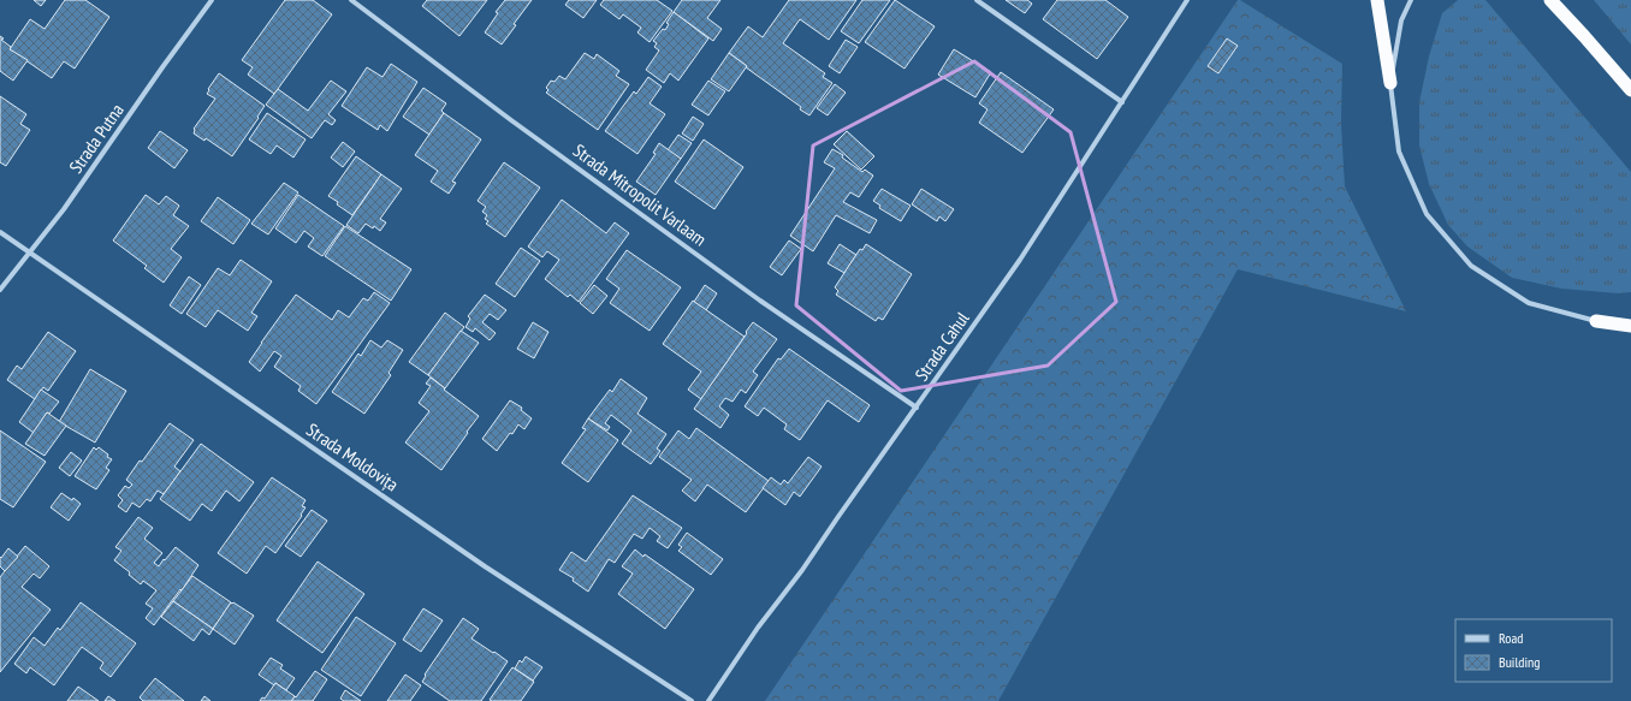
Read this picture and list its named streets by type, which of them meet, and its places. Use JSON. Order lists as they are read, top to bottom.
{
  "streets": {
    "street": [
      "Strada Putna",
      "Strada Mitropolit Varlaam",
      "Strada Cahul",
      "Strada Moldovița"
    ]
  },
  "crossings": [
    ["Strada Putna", "Strada Moldovița"],
    ["Strada Mitropolit Varlaam", "Strada Cahul"]
  ],
  "legend": ["Road", "Building"]
}
